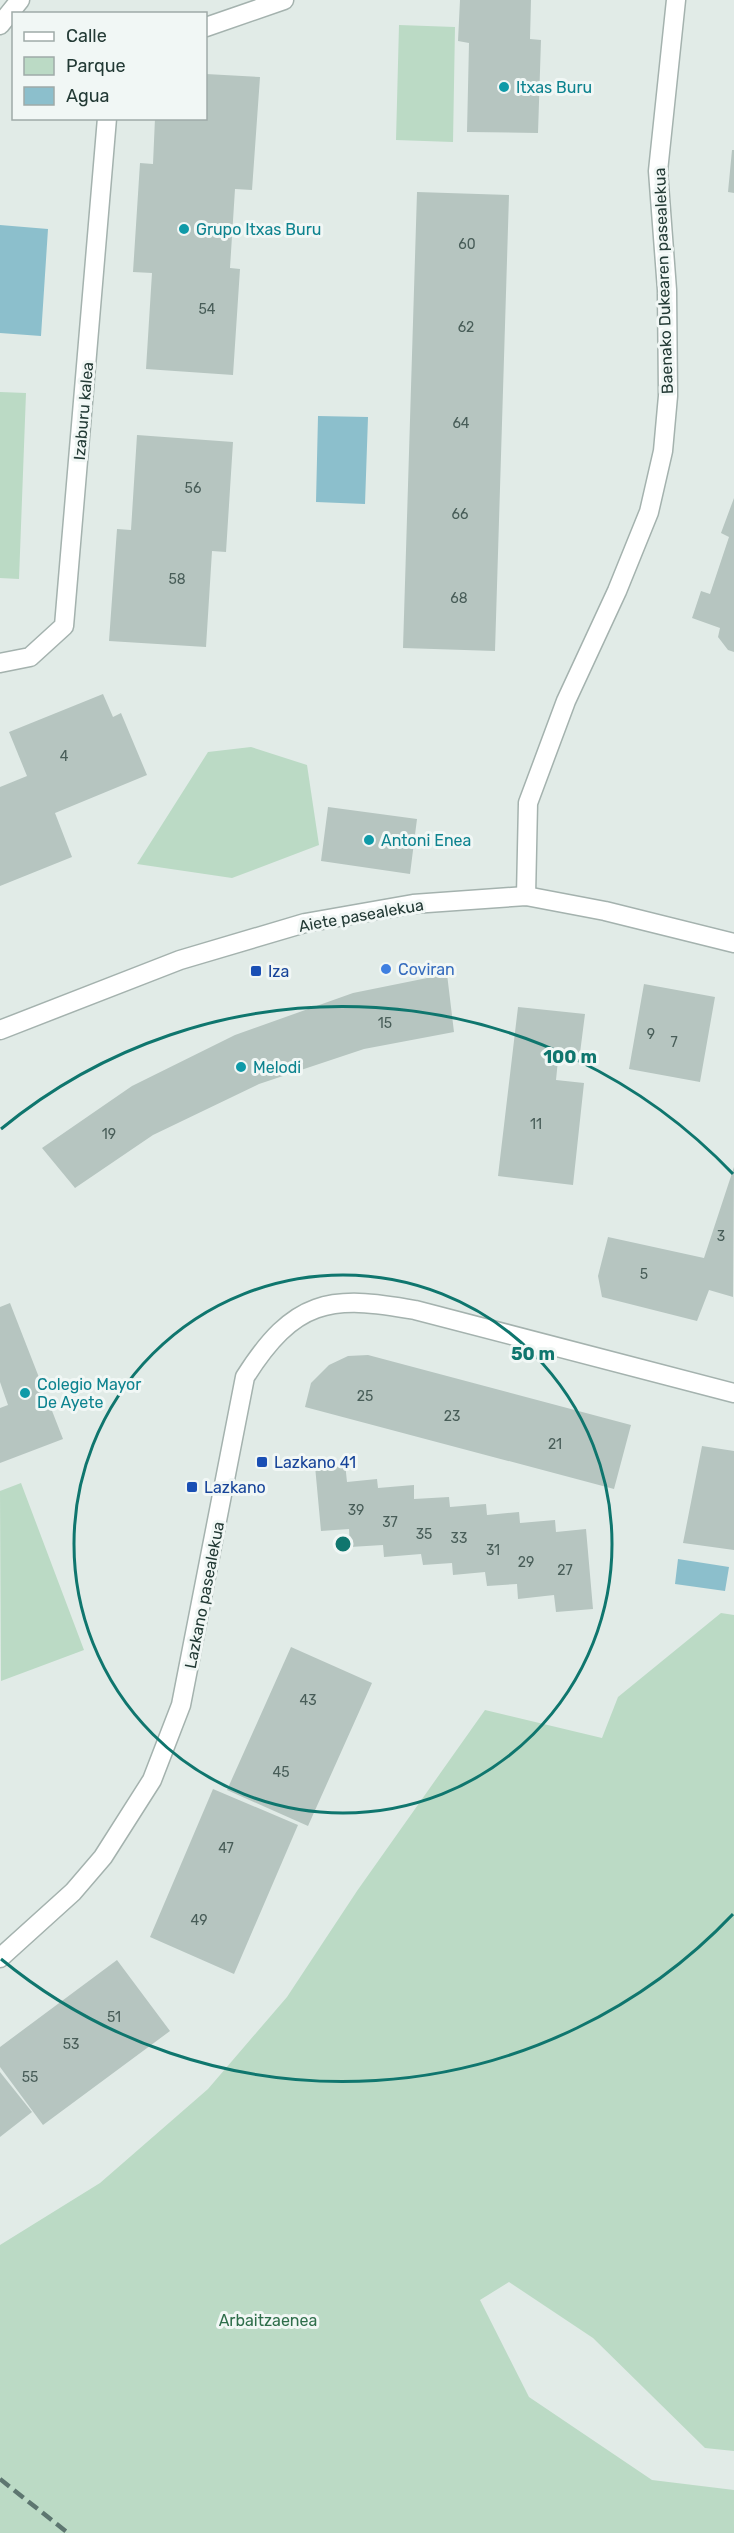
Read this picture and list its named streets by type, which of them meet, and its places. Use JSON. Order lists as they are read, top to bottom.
{
  "streets": {
    "street": [
      "Baenako Dukearen pasealekua",
      "Izaburu kalea",
      "Aiete pasealekua",
      "Lazkano pasealekua"
    ]
  },
  "crossings": [
    ["Baenako Dukearen pasealekua", "Aiete pasealekua"]
  ],
  "parks": ["Arbaitzaenea"],
  "places": {
    "other": [
      "Itxas Buru",
      "Grupo Itxas Buru",
      "Antoni Enea",
      "Coviran",
      "Melodi",
      "Colegio Mayor De Ayete"
    ],
    "transit": ["Iza", "Lazkano 41", "Lazkano"]
  },
  "house_numbers": [
    "60",
    "54",
    "62",
    "64",
    "56",
    "66",
    "58",
    "68",
    "4",
    "15",
    "9",
    "7",
    "11",
    "19",
    "3",
    "5",
    "25",
    "23",
    "21",
    "39",
    "37",
    "35",
    "33",
    "31",
    "29",
    "27",
    "43",
    "45",
    "47",
    "49",
    "51",
    "53",
    "55"
  ],
  "legend": ["Calle", "Parque", "Agua"],
  "rings": ["100 m", "50 m"]
}
